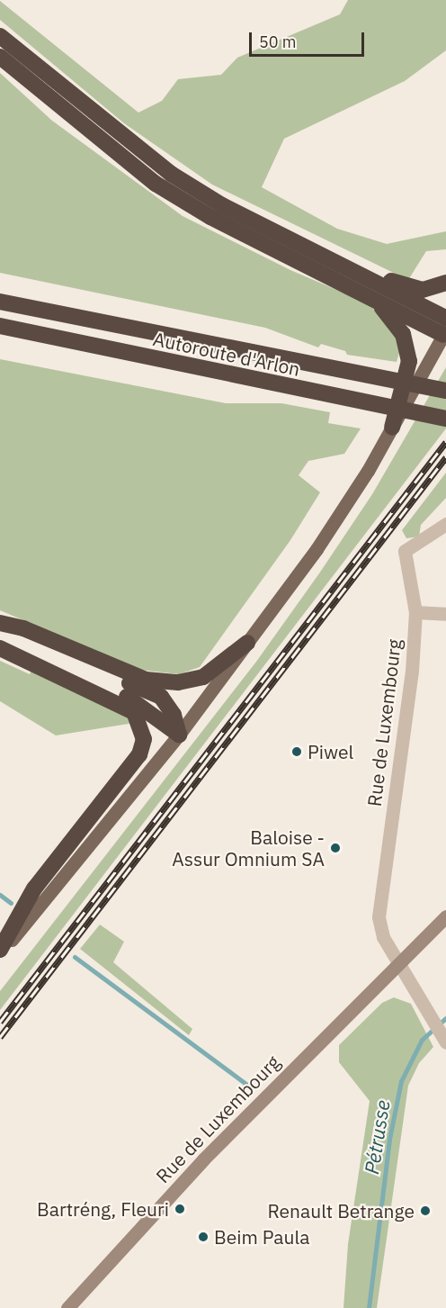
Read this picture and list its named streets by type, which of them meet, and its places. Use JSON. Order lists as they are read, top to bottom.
{
  "streets": {
    "highway": ["Autoroute d'Arlon"],
    "main road": ["Rue de Luxembourg"]
  },
  "water": ["Pétrusse"],
  "places": [
    "Piwel",
    "Baloise - Assur Omnium SA",
    "Bartréng, Fleuri",
    "Renault Betrange",
    "Beim Paula"
  ],
  "scale_bar": "50 m"
}
